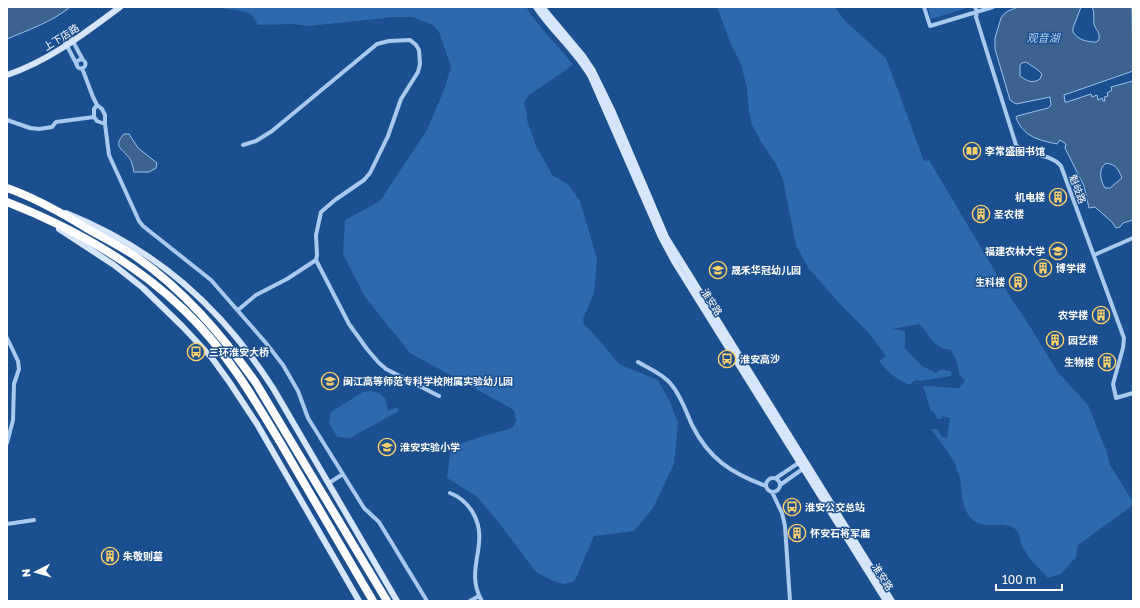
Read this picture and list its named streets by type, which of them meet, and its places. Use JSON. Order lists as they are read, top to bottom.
{
  "streets": {
    "main road": ["上下店路", "淮安路"],
    "street": ["魁岐路"]
  },
  "water": ["观音湖"],
  "places": {
    "library": ["李常盛图书馆"],
    "building": [
      "机电楼",
      "圣农楼",
      "博学楼",
      "生科楼",
      "农学楼",
      "园艺楼",
      "生物楼",
      "怀安石将军庙",
      "朱敬则墓"
    ],
    "school or university": [
      "福建农林大学",
      "晟禾华冠幼儿园",
      "闽江高等师范专科学校附属实验幼儿园",
      "淮安实验小学"
    ],
    "bus stop": ["三环淮安大桥", "淮安高沙", "淮安公交总站"]
  },
  "scale_bar": "100 m",
  "north": "left"
}
